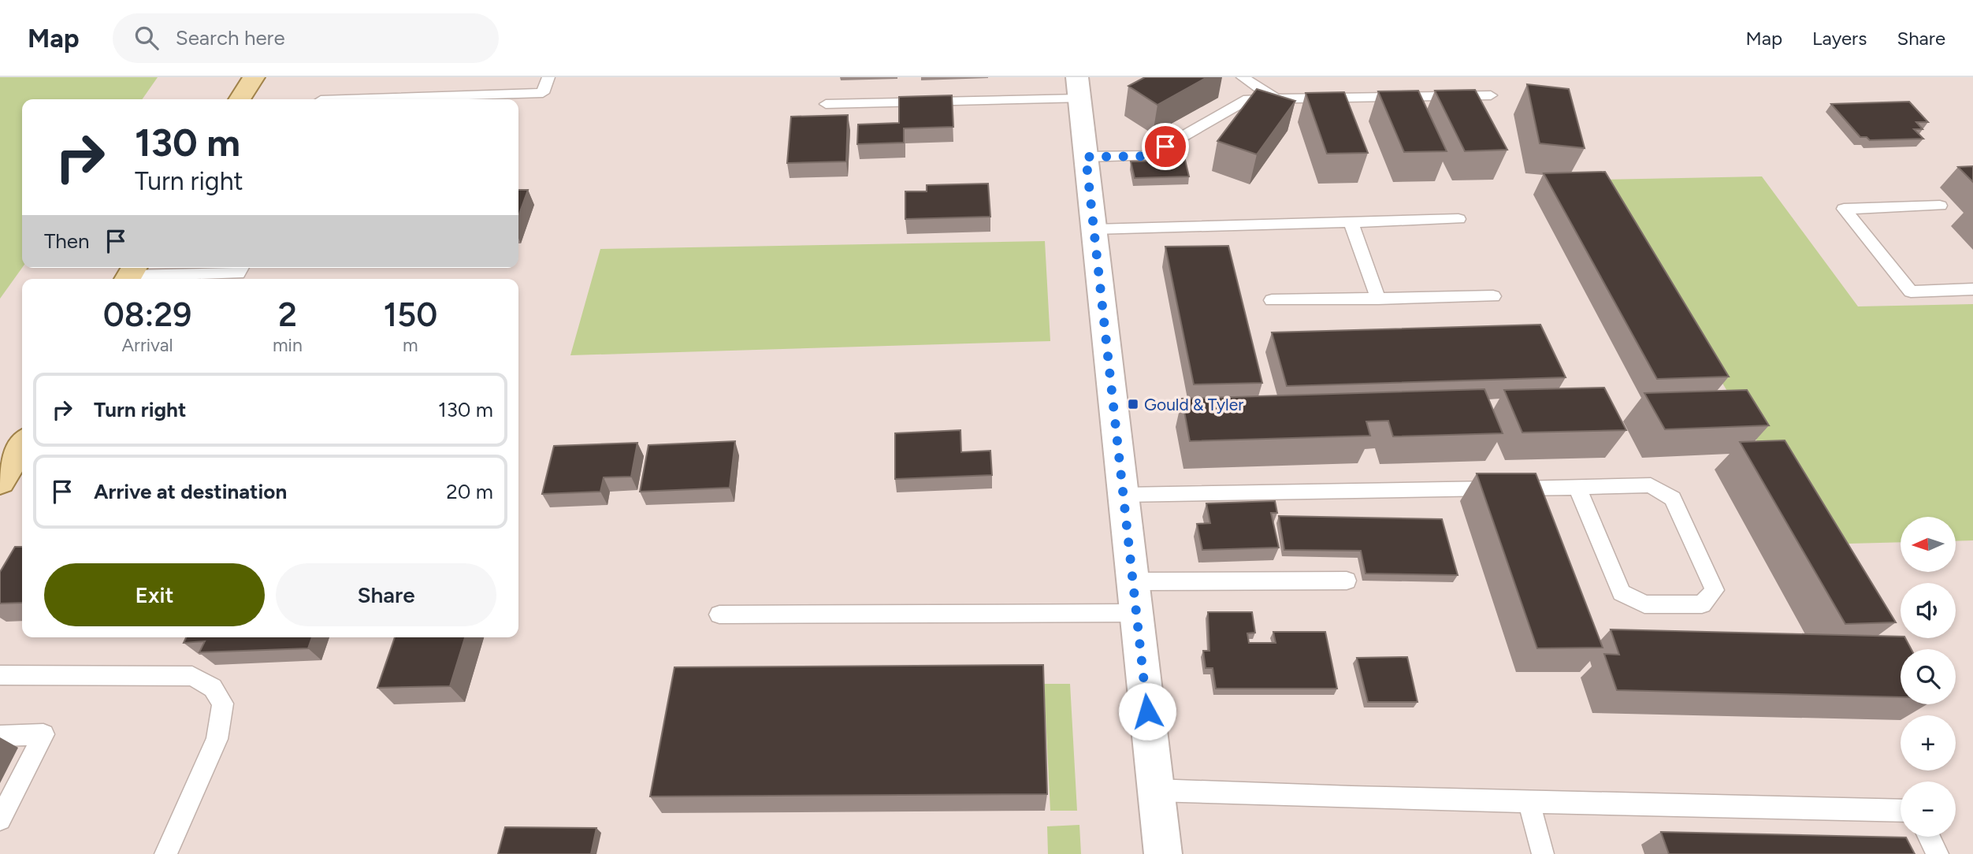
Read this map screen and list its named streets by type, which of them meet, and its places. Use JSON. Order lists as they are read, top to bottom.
{
  "places": {
    "transit": ["Gould & Tyler"]
  },
  "north": "left",
  "page": {
    "header": "Map",
    "search": "Search here",
    "nav": ["Map", "Layers", "Share"],
    "turn": ["130 m", "Turn right"],
    "then": "Then",
    "eta": [
      "08:29",
      "Arrival",
      "2",
      "min",
      "150",
      "m"
    ],
    "list": [
      {
        "name": "Turn right",
        "value": "130 m"
      },
      {
        "name": "Arrive at destination",
        "value": "20 m"
      }
    ],
    "map_buttons": ["+", "−"],
    "buttons": ["Exit", "Share"]
  }
}
